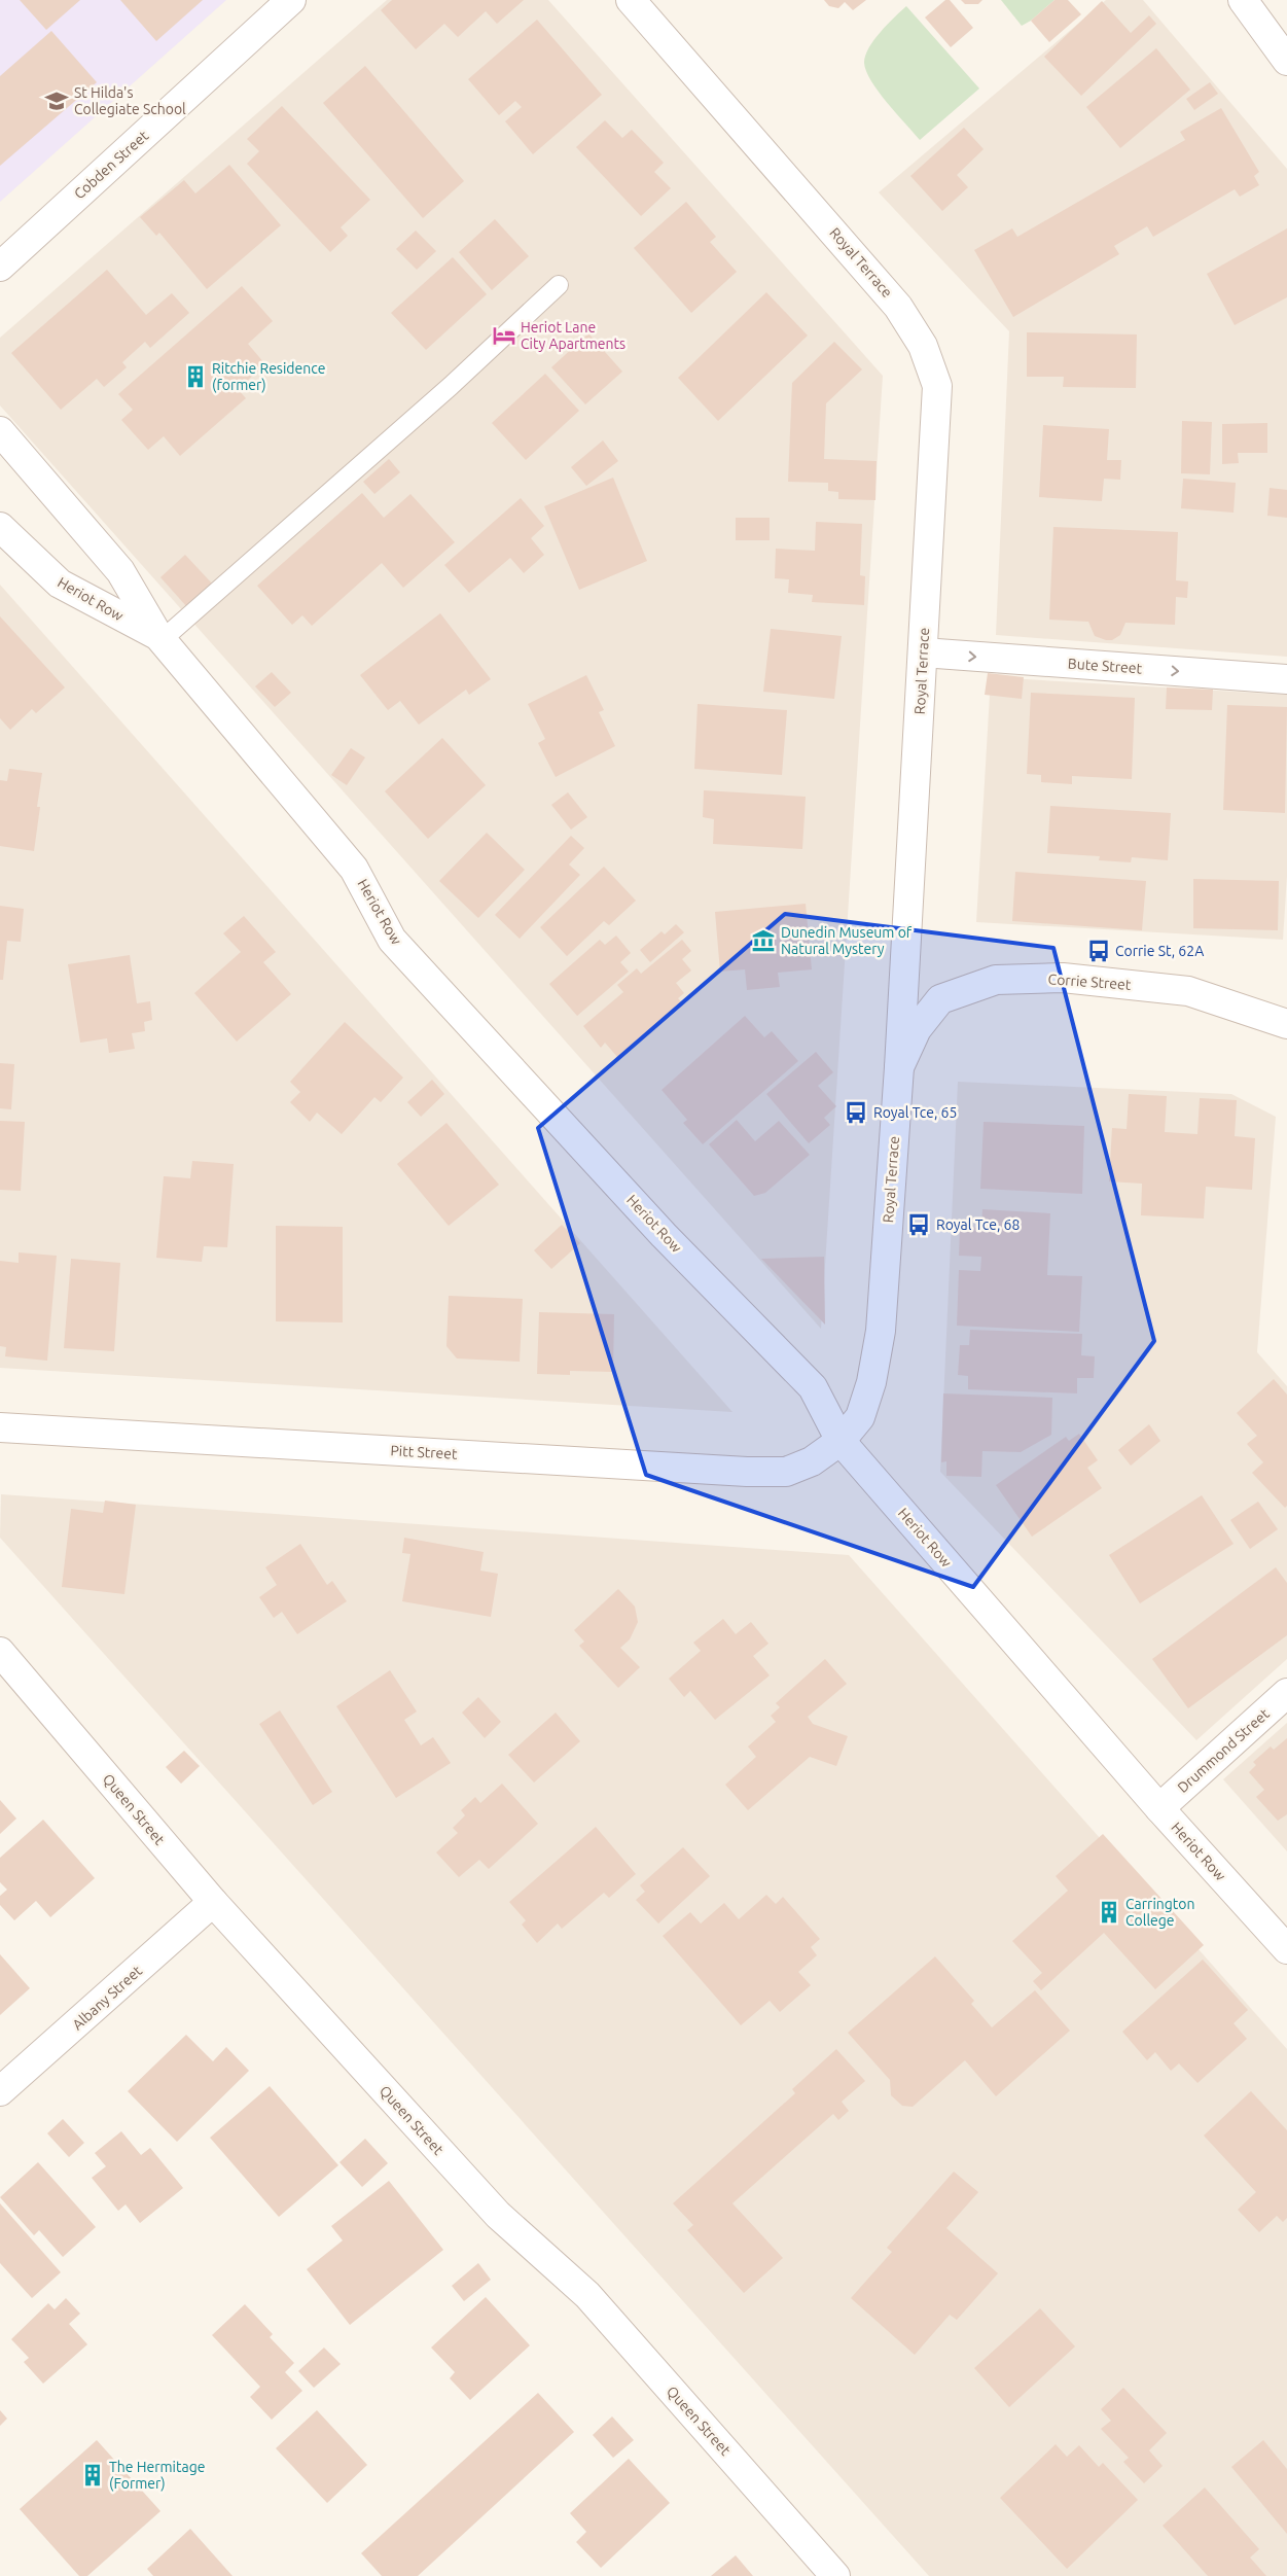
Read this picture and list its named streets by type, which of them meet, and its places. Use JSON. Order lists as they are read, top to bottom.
{
  "streets": {
    "street": [
      "Cobden Street",
      "Royal Terrace",
      "Heriot Row",
      "Bute Street",
      "Corrie Street",
      "Pitt Street",
      "Drummond Street",
      "Queen Street",
      "Albany Street"
    ]
  },
  "crossings": [
    ["Royal Terrace", "Heriot Row"],
    ["Royal Terrace", "Bute Street"],
    ["Royal Terrace", "Corrie Street"],
    ["Royal Terrace", "Pitt Street"],
    ["Heriot Row", "Pitt Street"],
    ["Heriot Row", "Drummond Street"],
    ["Queen Street", "Albany Street"]
  ],
  "one_way": ["Bute Street"],
  "places": {
    "school or university": ["St Hilda's Collegiate School"],
    "hotel": ["Heriot Lane City Apartments"],
    "building": ["Ritchie Residence (former)", "Carrington College", "The Hermitage (Former)"],
    "museum": ["Dunedin Museum of Natural Mystery"],
    "bus stop": ["Corrie St, 62A", "Royal Tce, 65", "Royal Tce, 68"]
  }
}
